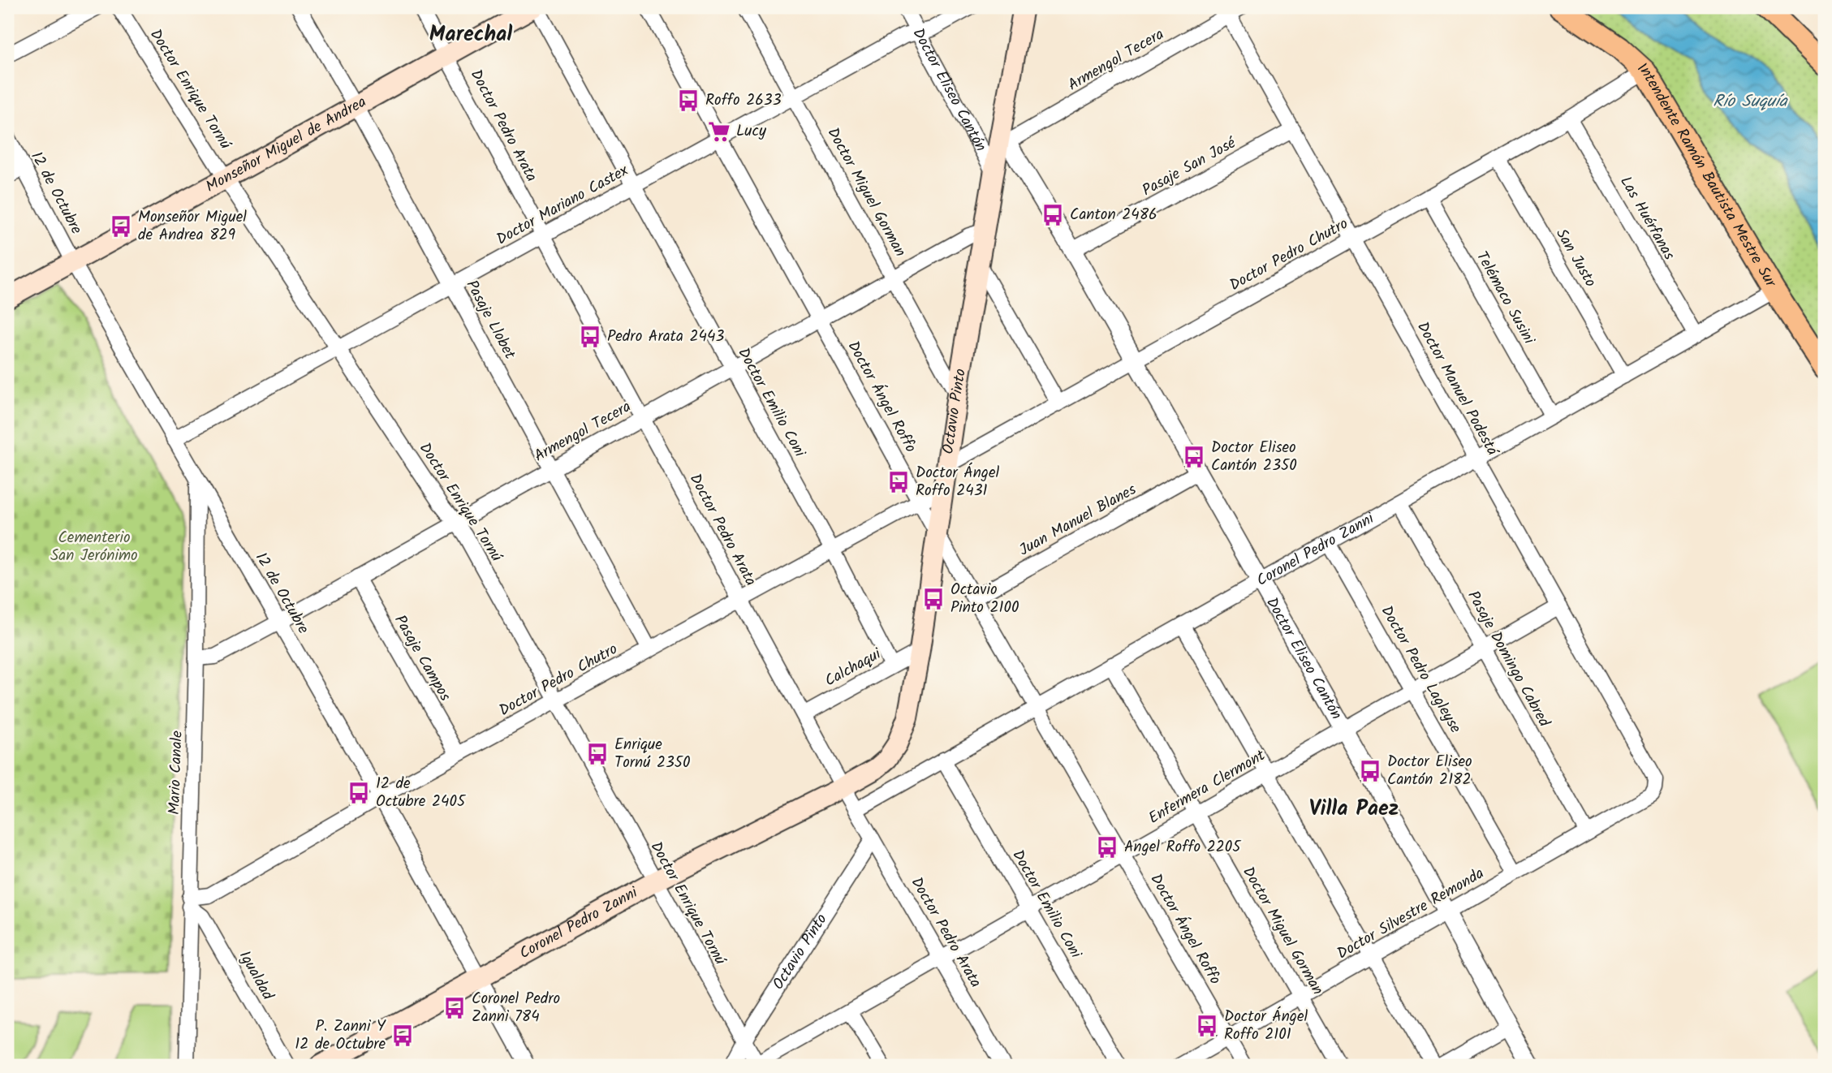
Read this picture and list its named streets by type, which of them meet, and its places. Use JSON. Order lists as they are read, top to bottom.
{
  "streets": {
    "main road": [
      "Monseñor Miguel de Andrea",
      "Intendente Ramón Bautista Mestre Sur",
      "Octavio Pinto",
      "Coronel Pedro Zanni"
    ],
    "street": [
      "Armengol Tecera",
      "Doctor Enrique Tornú",
      "Doctor Eliseo Cantón",
      "Doctor Pedro Arata",
      "Pasaje San José",
      "Doctor Miguel Gorman",
      "12 de Octubre",
      "Doctor Mariano Castex",
      "Las Huérfanas",
      "Doctor Pedro Chutro",
      "San Justo",
      "Telémaco Susini",
      "Pasaje Llobet",
      "Doctor Manuel Podestá",
      "Doctor Ángel Roffo",
      "Doctor Emilio Coni",
      "Juan Manuel Blanes",
      "Pasaje Campos",
      "Pasaje Domingo Cabred",
      "Calchaqui",
      "Doctor Pedro Lagleyse",
      "Mario Canale",
      "Enfermera Clermont",
      "Doctor Silvestre Remonda",
      "Igualdad"
    ]
  },
  "crossings": [
    ["Armengol Tecera", "Doctor Enrique Tornú"],
    ["Armengol Tecera", "Doctor Eliseo Cantón"],
    ["Armengol Tecera", "Doctor Pedro Arata"],
    ["Armengol Tecera", "Doctor Miguel Gorman"],
    ["Armengol Tecera", "12 de Octubre"],
    ["Armengol Tecera", "Pasaje Llobet"],
    ["Armengol Tecera", "Doctor Manuel Podestá"],
    ["Armengol Tecera", "Doctor Ángel Roffo"],
    ["Armengol Tecera", "Doctor Emilio Coni"],
    ["Armengol Tecera", "Octavio Pinto"],
    ["Armengol Tecera", "Pasaje Campos"],
    ["Armengol Tecera", "Mario Canale"],
    ["Doctor Enrique Tornú", "Monseñor Miguel de Andrea"],
    ["Doctor Enrique Tornú", "Doctor Mariano Castex"],
    ["Doctor Enrique Tornú", "Doctor Pedro Chutro"],
    ["Doctor Enrique Tornú", "Octavio Pinto"],
    ["Doctor Enrique Tornú", "Coronel Pedro Zanni"],
    ["Doctor Enrique Tornú", "Enfermera Clermont"],
    ["Doctor Eliseo Cantón", "Pasaje San José"],
    ["Doctor Eliseo Cantón", "Doctor Mariano Castex"],
    ["Doctor Eliseo Cantón", "Doctor Pedro Chutro"],
    ["Doctor Eliseo Cantón", "Octavio Pinto"],
    ["Doctor Eliseo Cantón", "Juan Manuel Blanes"],
    ["Doctor Eliseo Cantón", "Coronel Pedro Zanni"],
    ["Doctor Eliseo Cantón", "Enfermera Clermont"],
    ["Doctor Eliseo Cantón", "Doctor Silvestre Remonda"],
    ["Doctor Pedro Arata", "Monseñor Miguel de Andrea"],
    ["Doctor Pedro Arata", "Doctor Mariano Castex"],
    ["Doctor Pedro Arata", "Doctor Pedro Chutro"],
    ["Doctor Pedro Arata", "Octavio Pinto"],
    ["Doctor Pedro Arata", "Coronel Pedro Zanni"],
    ["Doctor Pedro Arata", "Calchaqui"],
    ["Doctor Pedro Arata", "Enfermera Clermont"],
    ["Monseñor Miguel de Andrea", "12 de Octubre"],
    ["Monseñor Miguel de Andrea", "Pasaje Llobet"],
    ["Monseñor Miguel de Andrea", "Doctor Emilio Coni"],
    ["Pasaje San José", "Doctor Manuel Podestá"],
    ["Intendente Ramón Bautista Mestre Sur", "Doctor Pedro Chutro"],
    ["Intendente Ramón Bautista Mestre Sur", "Coronel Pedro Zanni"],
    ["Doctor Miguel Gorman", "Doctor Mariano Castex"],
    ["Doctor Miguel Gorman", "Octavio Pinto"],
    ["Doctor Miguel Gorman", "Coronel Pedro Zanni"],
    ["Doctor Miguel Gorman", "Enfermera Clermont"],
    ["Doctor Miguel Gorman", "Doctor Silvestre Remonda"],
    ["12 de Octubre", "Doctor Mariano Castex"],
    ["12 de Octubre", "Doctor Pedro Chutro"],
    ["12 de Octubre", "Coronel Pedro Zanni"],
    ["12 de Octubre", "Mario Canale"],
    ["Doctor Mariano Castex", "Pasaje Llobet"],
    ["Doctor Mariano Castex", "Doctor Ángel Roffo"],
    ["Doctor Mariano Castex", "Doctor Emilio Coni"],
    ["Las Huérfanas", "Doctor Pedro Chutro"],
    ["Las Huérfanas", "Coronel Pedro Zanni"],
    ["Doctor Pedro Chutro", "San Justo"],
    ["Doctor Pedro Chutro", "Telémaco Susini"],
    ["Doctor Pedro Chutro", "Pasaje Llobet"],
    ["Doctor Pedro Chutro", "Doctor Manuel Podestá"],
    ["Doctor Pedro Chutro", "Doctor Ángel Roffo"],
    ["Doctor Pedro Chutro", "Doctor Emilio Coni"],
    ["Doctor Pedro Chutro", "Octavio Pinto"],
    ["Doctor Pedro Chutro", "Pasaje Campos"],
    ["Doctor Pedro Chutro", "Mario Canale"],
    ["Doctor Pedro Chutro", "Igualdad"],
    ["San Justo", "Coronel Pedro Zanni"],
    ["Telémaco Susini", "Coronel Pedro Zanni"],
    ["Doctor Manuel Podestá", "Coronel Pedro Zanni"],
    ["Doctor Manuel Podestá", "Enfermera Clermont"],
    ["Doctor Manuel Podestá", "Doctor Silvestre Remonda"],
    ["Doctor Ángel Roffo", "Octavio Pinto"],
    ["Doctor Ángel Roffo", "Juan Manuel Blanes"],
    ["Doctor Ángel Roffo", "Coronel Pedro Zanni"],
    ["Doctor Ángel Roffo", "Enfermera Clermont"],
    ["Doctor Ángel Roffo", "Doctor Silvestre Remonda"],
    ["Doctor Emilio Coni", "Coronel Pedro Zanni"],
    ["Doctor Emilio Coni", "Calchaqui"],
    ["Doctor Emilio Coni", "Enfermera Clermont"],
    ["Octavio Pinto", "Coronel Pedro Zanni"],
    ["Octavio Pinto", "Calchaqui"],
    ["Coronel Pedro Zanni", "Pasaje Domingo Cabred"],
    ["Coronel Pedro Zanni", "Doctor Pedro Lagleyse"],
    ["Pasaje Domingo Cabred", "Enfermera Clermont"],
    ["Pasaje Domingo Cabred", "Doctor Silvestre Remonda"],
    ["Doctor Pedro Lagleyse", "Enfermera Clermont"],
    ["Doctor Pedro Lagleyse", "Doctor Silvestre Remonda"],
    ["Mario Canale", "Igualdad"]
  ],
  "districts": ["Marechal", "Villa Paez"],
  "water": ["Río Suquía"],
  "parks": ["Cementerio San Jerónimo"],
  "places": {
    "bus stop": [
      "Roffo 2633",
      "Canton 2486",
      "Monseñor Miguel de Andrea 829",
      "Pedro Arata 2443",
      "Doctor Eliseo Cantón 2350",
      "Doctor Ángel Roffo 2431",
      "Octavio Pinto 2100",
      "Enrique Tornú 2350",
      "Doctor Eliseo Cantón 2182",
      "12 de Octubre 2405",
      "Angel Roffo 2205",
      "Coronel Pedro Zanni 784",
      "Doctor Ángel Roffo 2101",
      "P. Zanni Y 12 de Octubre"
    ],
    "supermarket": ["Lucy"]
  }
}
